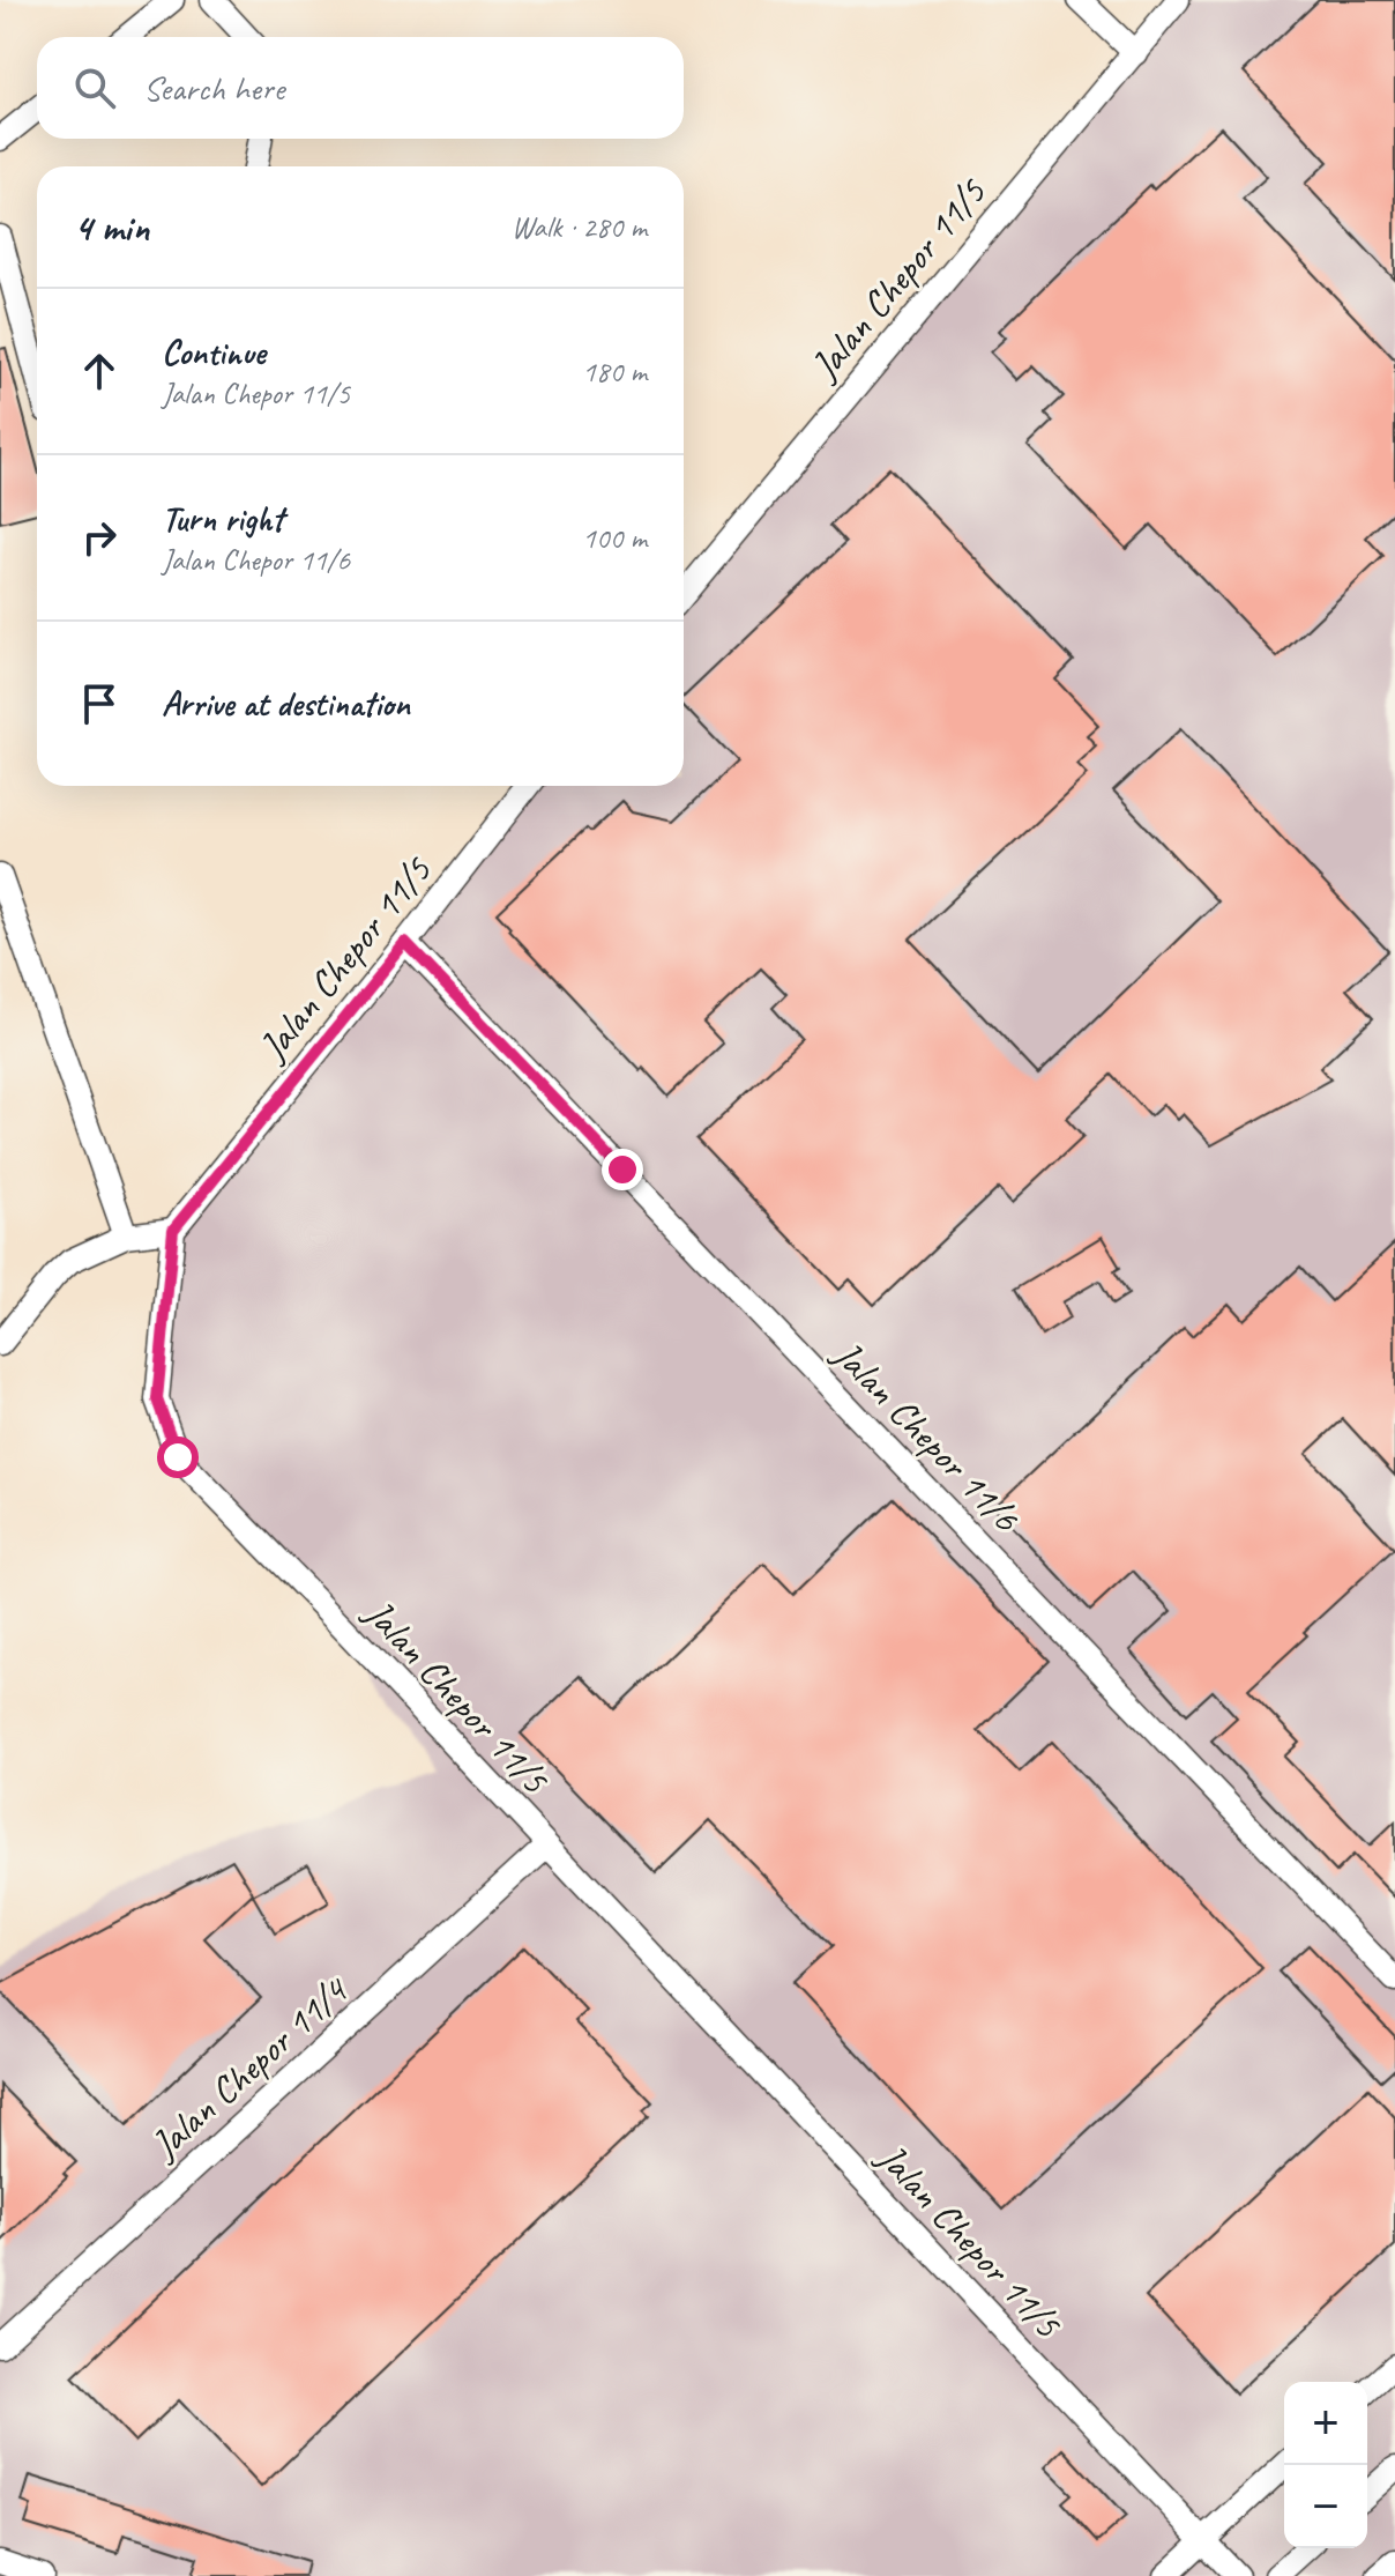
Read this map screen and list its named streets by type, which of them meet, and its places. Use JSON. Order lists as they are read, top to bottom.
{
  "streets": {
    "street": ["Jalan Chepor 11/5", "Jalan Chepor 11/6", "Jalan Chepor 11/4"]
  },
  "crossings": [
    ["Jalan Chepor 11/5", "Jalan Chepor 11/6"],
    ["Jalan Chepor 11/5", "Jalan Chepor 11/4"]
  ],
  "page": {
    "search": "Search here",
    "heading": ["4 min", "Walk · 280 m"],
    "list": [
      ["Continue", "Jalan Chepor 11/5", "180 m"],
      ["Turn right", "Jalan Chepor 11/6", "100 m"],
      "Arrive at destination"
    ],
    "map_buttons": ["+", "−"]
  }
}
